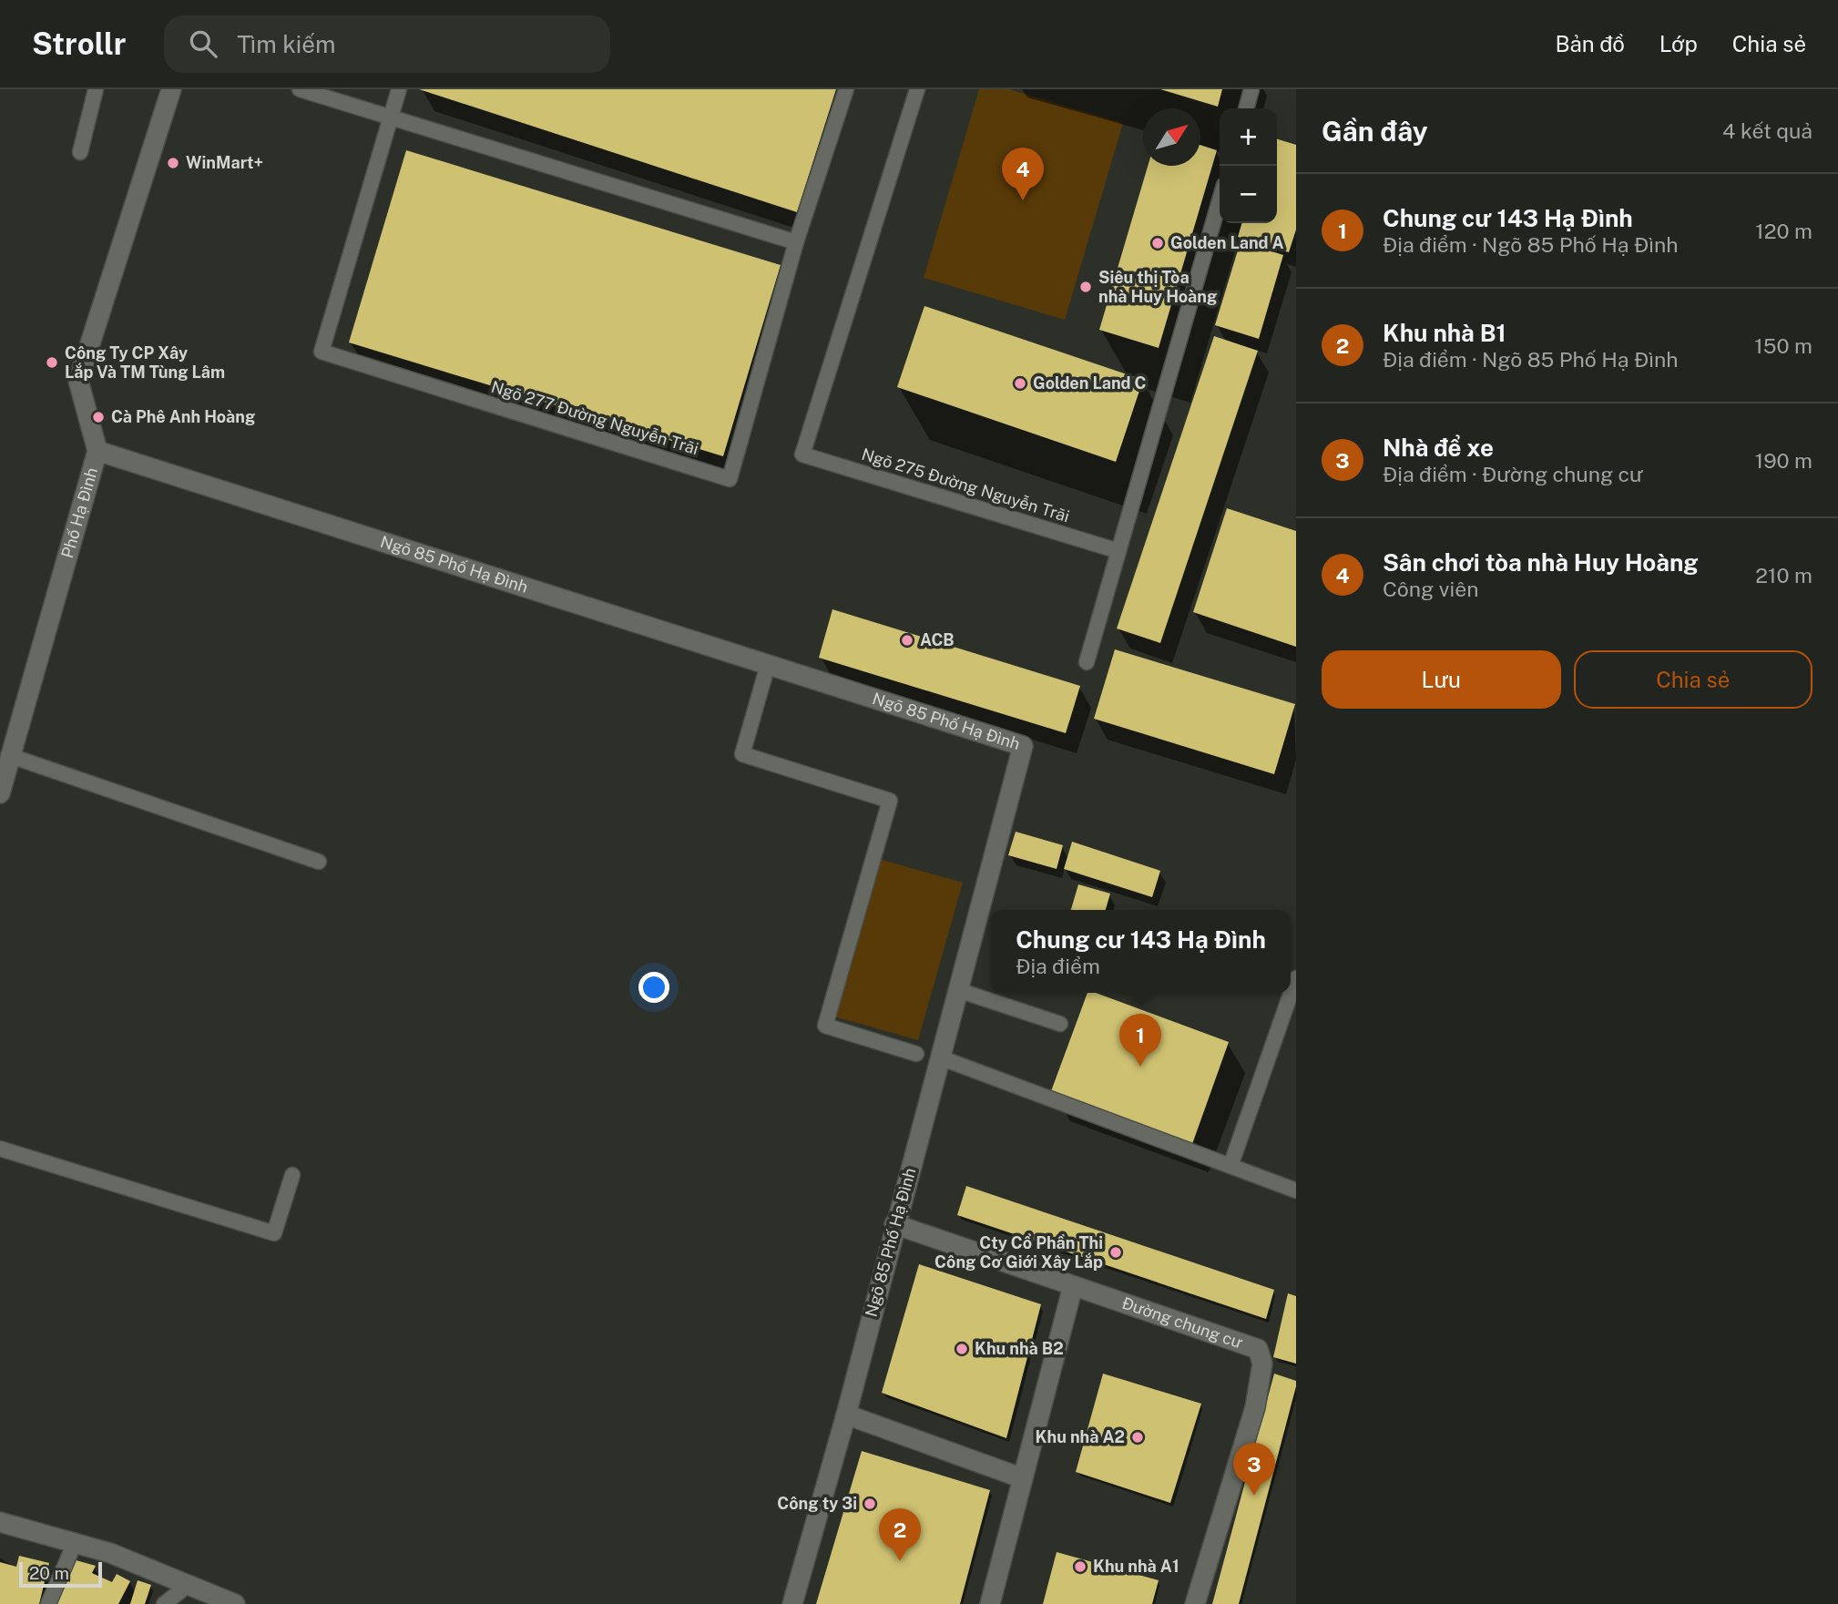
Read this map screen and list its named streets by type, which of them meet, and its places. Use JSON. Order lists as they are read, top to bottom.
{
  "streets": {
    "street": ["Phố Hạ Đình", "Ngõ 85 Phố Hạ Đình", "Đường chung cư"],
    "lane": ["Ngõ 277 Đường Nguyễn Trãi", "Ngõ 275 Đường Nguyễn Trãi"]
  },
  "crossings": [
    ["Phố Hạ Đình", "Ngõ 85 Phố Hạ Đình"],
    ["Ngõ 85 Phố Hạ Đình", "Đường chung cư"]
  ],
  "places": [
    "WinMart+",
    "Golden Land A",
    "Siêu thị Tòa nhà Huy Hoàng",
    "Công Ty CP Xây Lắp Và TM Tùng Lâm",
    "Golden Land C",
    "Cà Phê Anh Hoàng",
    "ACB",
    "Cty Cổ Phần Thi Công Cơ Giới Xây Lắp",
    "Khu nhà B2",
    "Khu nhà A2",
    "Công ty 3i",
    "Khu nhà A1"
  ],
  "scale_bar": "20 m",
  "north": "top right",
  "page": {
    "header": "Strollr",
    "search": "Tìm kiếm",
    "nav": ["Bản đồ", "Lớp", "Chia sẻ"],
    "heading": ["Gần đây", "4 kết quả"],
    "map_buttons": ["+", "−"],
    "pins": [
      "4",
      "1",
      "3",
      "2"
    ],
    "list": [
      {
        "mark": "1",
        "name": "Chung cư 143 Hạ Đình",
        "note": "Địa điểm · Ngõ 85 Phố Hạ Đình",
        "value": "120 m"
      },
      {
        "mark": "2",
        "name": "Khu nhà B1",
        "note": "Địa điểm · Ngõ 85 Phố Hạ Đình",
        "value": "150 m"
      },
      {
        "mark": "3",
        "name": "Nhà để xe",
        "note": "Địa điểm · Đường chung cư",
        "value": "190 m"
      },
      {
        "mark": "4",
        "name": "Sân chơi tòa nhà Huy Hoàng",
        "note": "Công viên",
        "value": "210 m"
      }
    ],
    "buttons": ["Lưu", "Chia sẻ"],
    "popup": ["Chung cư 143 Hạ Đình", "Địa điểm"],
    "scale": "20 m"
  }
}
